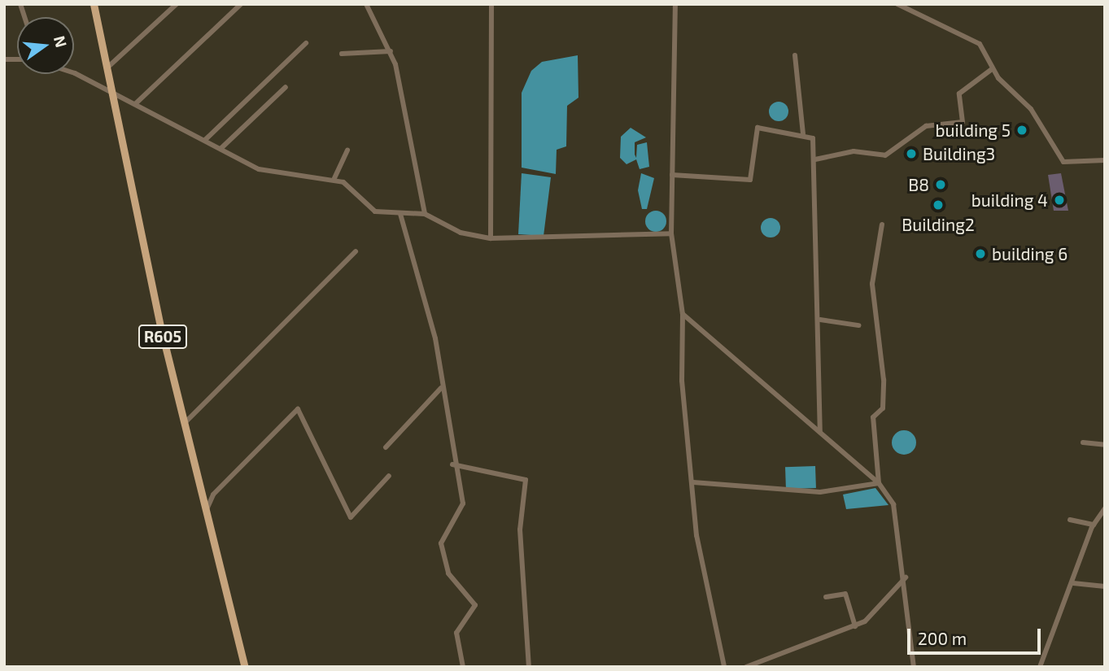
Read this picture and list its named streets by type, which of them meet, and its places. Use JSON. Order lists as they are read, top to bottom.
{
  "streets": {
    "main road": ["R605"]
  },
  "places": [
    "building 5",
    "Building3",
    "B8",
    "building 4",
    "Building2",
    "building 6"
  ],
  "scale_bar": "200 m",
  "north": "right"
}
